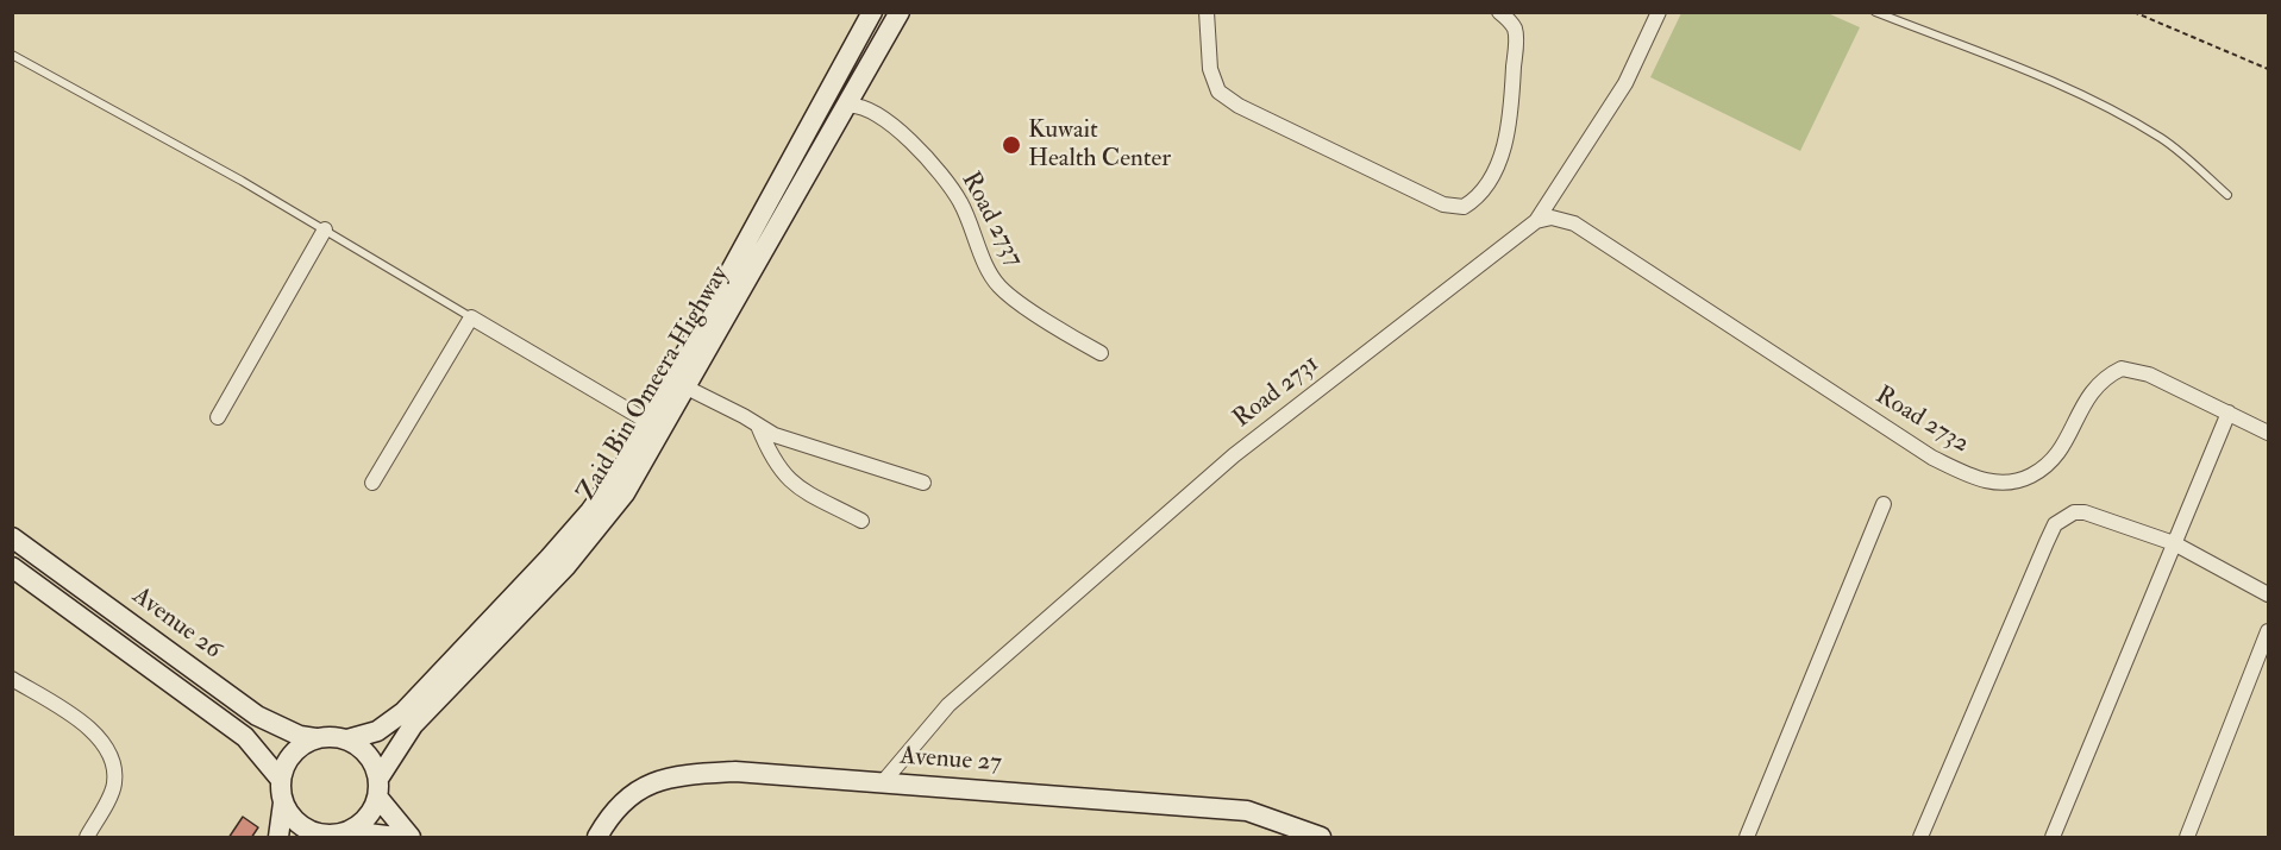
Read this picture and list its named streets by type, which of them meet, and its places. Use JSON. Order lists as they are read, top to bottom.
{
  "streets": {
    "street": [
      "Road 2737",
      "Zaid Bin Omeera Highway",
      "Road 2731",
      "Road 2732",
      "Avenue 26",
      "Avenue 27"
    ]
  },
  "crossings": [
    ["Road 2737", "Zaid Bin Omeera Highway"],
    ["Zaid Bin Omeera Highway", "Avenue 26"],
    ["Road 2731", "Road 2732"],
    ["Road 2731", "Avenue 27"]
  ],
  "places": ["Kuwait Health Center"]
}
